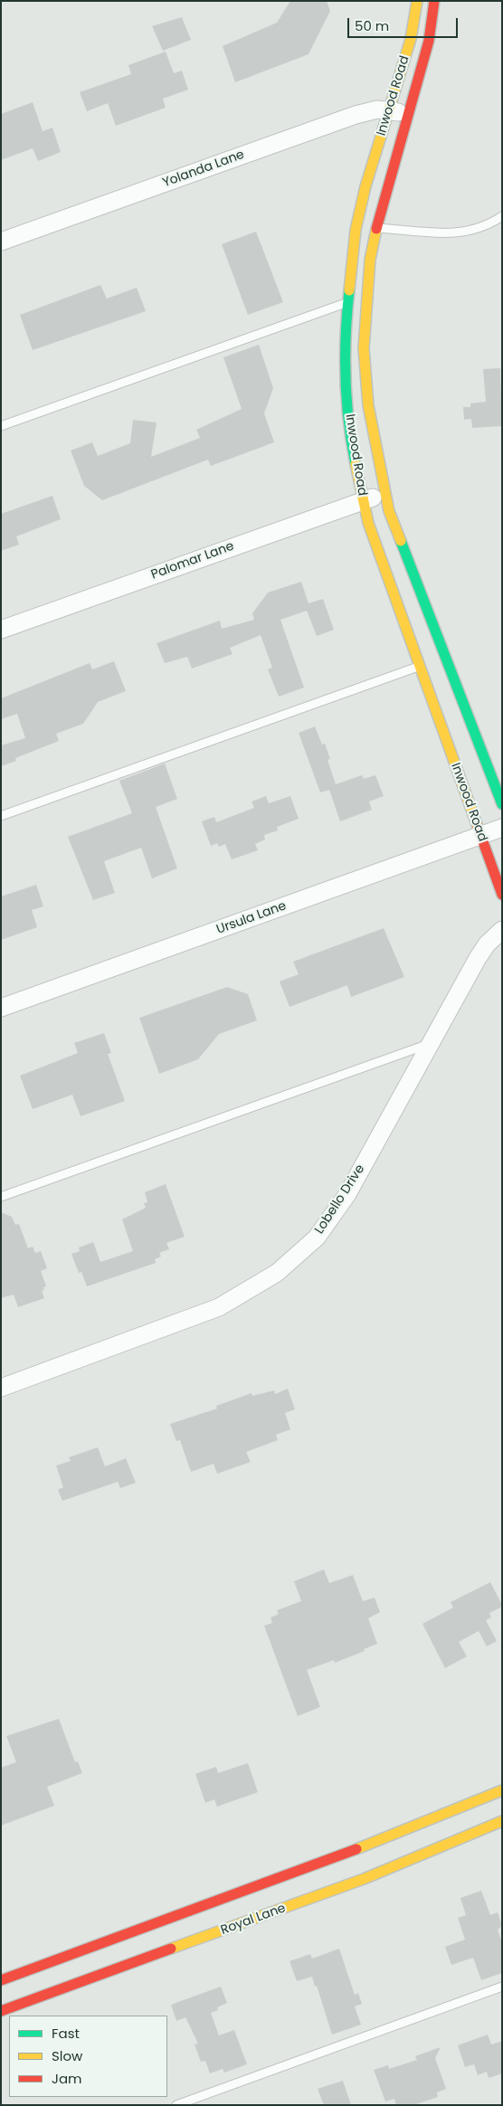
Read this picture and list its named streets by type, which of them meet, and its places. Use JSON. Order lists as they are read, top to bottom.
{
  "streets": {
    "main road": ["Inwood Road", "Royal Lane"],
    "street": [
      "Yolanda Lane",
      "Palomar Lane",
      "Ursula Lane",
      "Lobello Drive"
    ]
  },
  "crossings": [
    ["Inwood Road", "Yolanda Lane"],
    ["Inwood Road", "Palomar Lane"],
    ["Inwood Road", "Ursula Lane"]
  ],
  "legend": ["Fast", "Slow", "Jam"],
  "scale_bar": "50 m"
}
